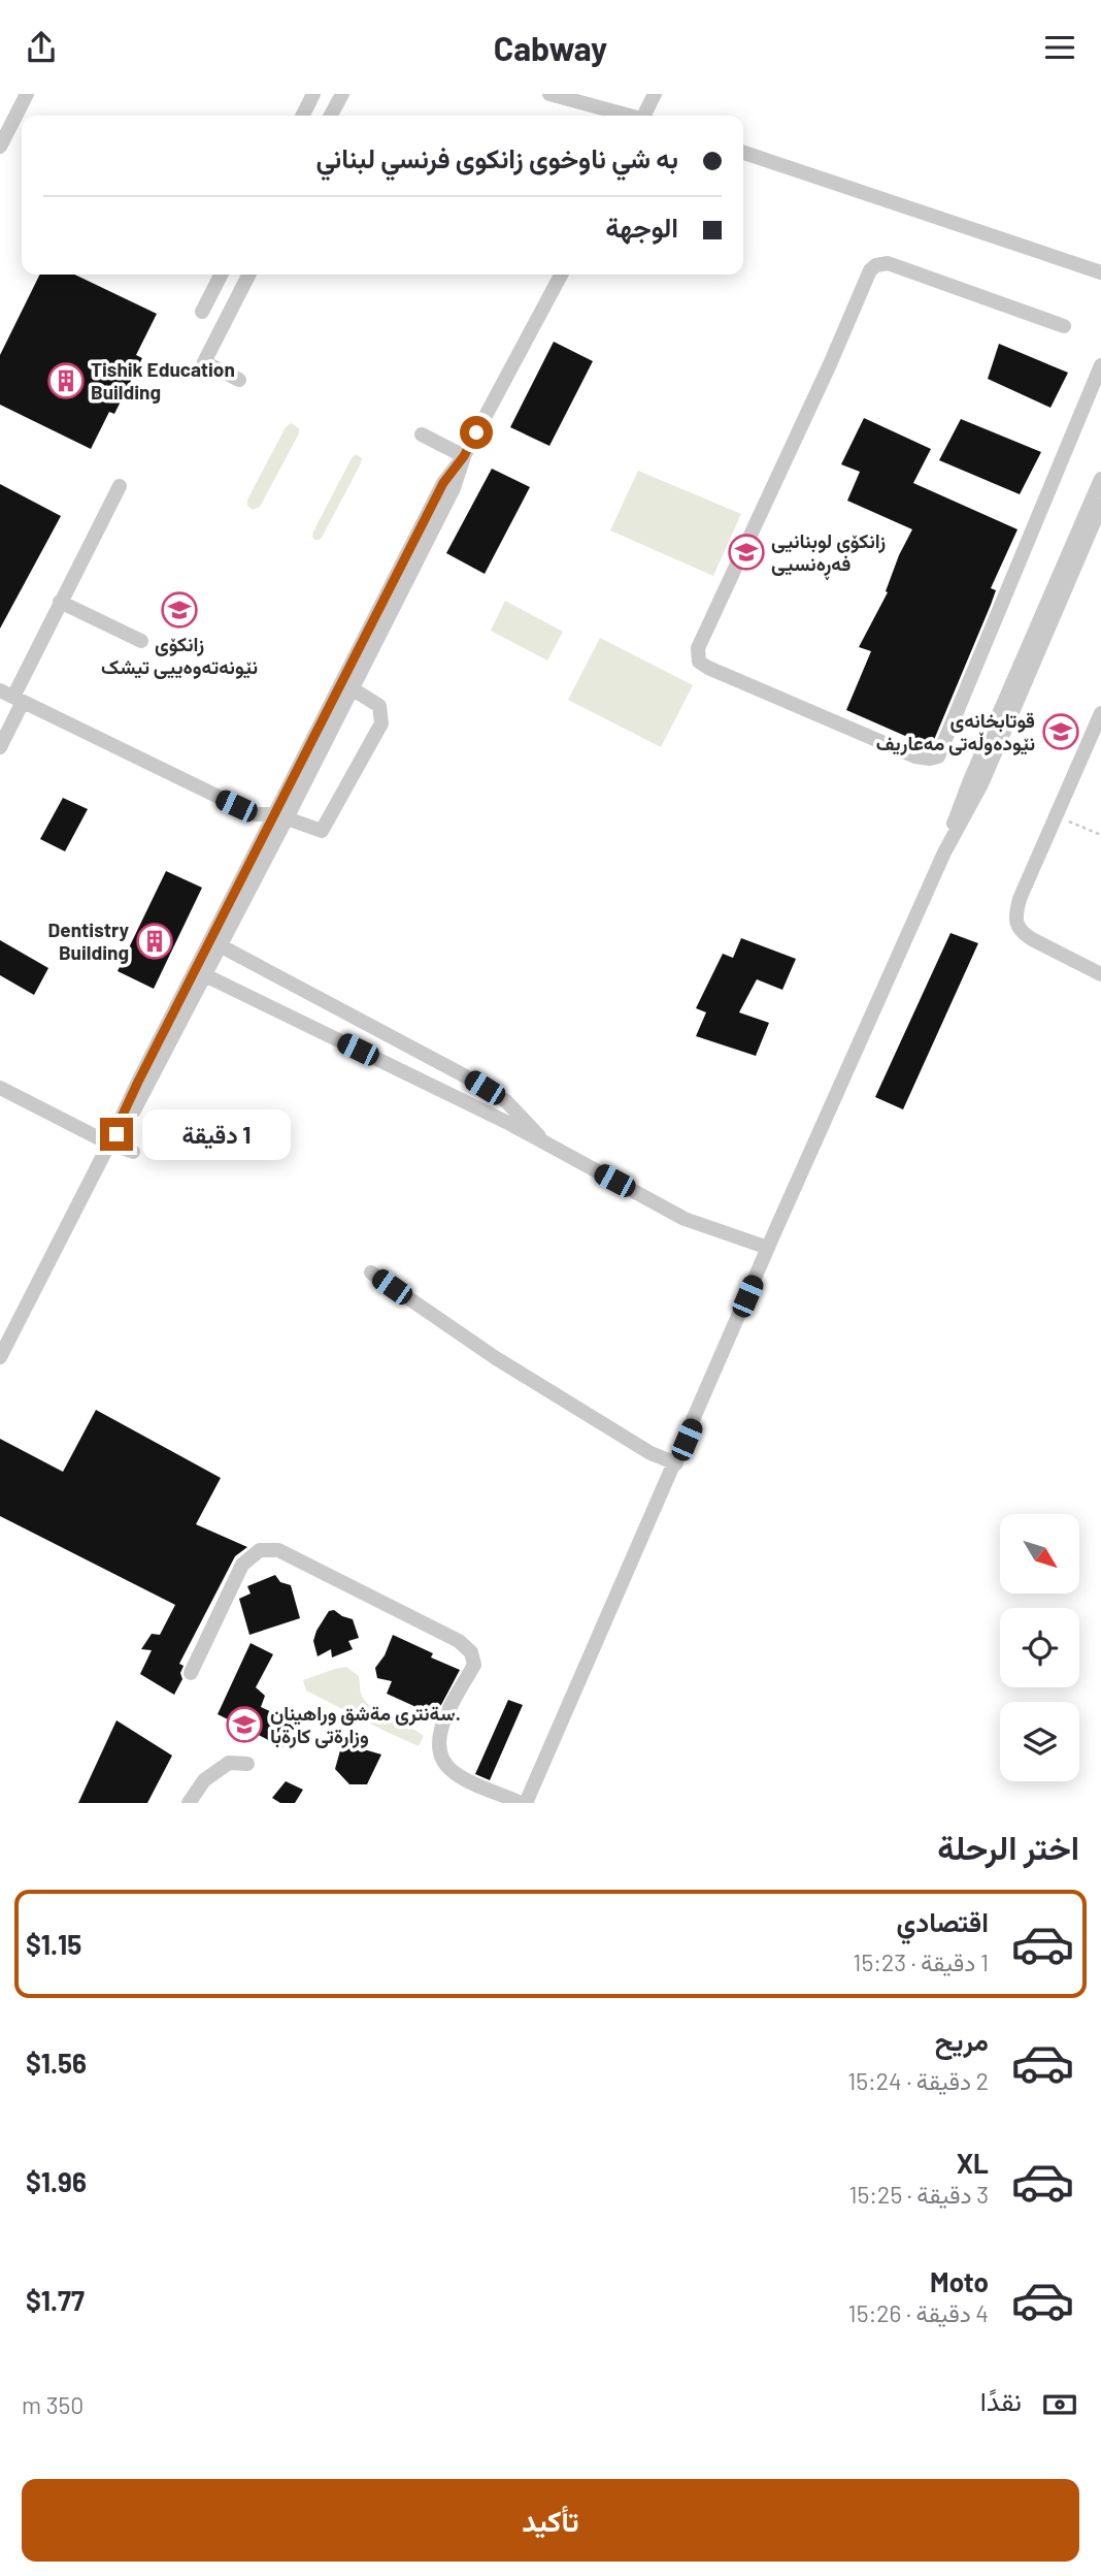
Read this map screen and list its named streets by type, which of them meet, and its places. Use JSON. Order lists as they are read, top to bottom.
{
  "places": {
    "building": ["Tishik Education Building", "Dentistry Building"],
    "school or university": [
      "زانکۆی لوبنانیی فەڕەنسیی",
      "زانکۆی نێونەتەوەییی تیشک",
      "قوتابخانەی نێودەوڵەتی مەعاریف",
      "سةنترى مةشق وراهينان. وزارةتى كارةبا"
    ]
  },
  "north": "bottom right",
  "page": {
    "header": "Cabway",
    "banner": ["به شي ناوخوى زانكوى فرنسي لبناني", "الوجهة"],
    "bubble": "1 دقيقة",
    "heading": "اختر الرحلة",
    "list": [
      {
        "name": "اقتصادي",
        "note": "1 دقيقة · 15:23",
        "value": "$1.15"
      },
      {
        "name": "مريح",
        "note": "2 دقيقة · 15:24",
        "value": "$1.56"
      },
      {
        "name": "XL",
        "note": "3 دقيقة · 15:25",
        "value": "$1.96"
      },
      {
        "name": "Moto",
        "note": "4 دقيقة · 15:26",
        "value": "$1.77"
      }
    ],
    "pay": ["نقدًا", "350 m"],
    "buttons": "تأكيد"
  }
}
